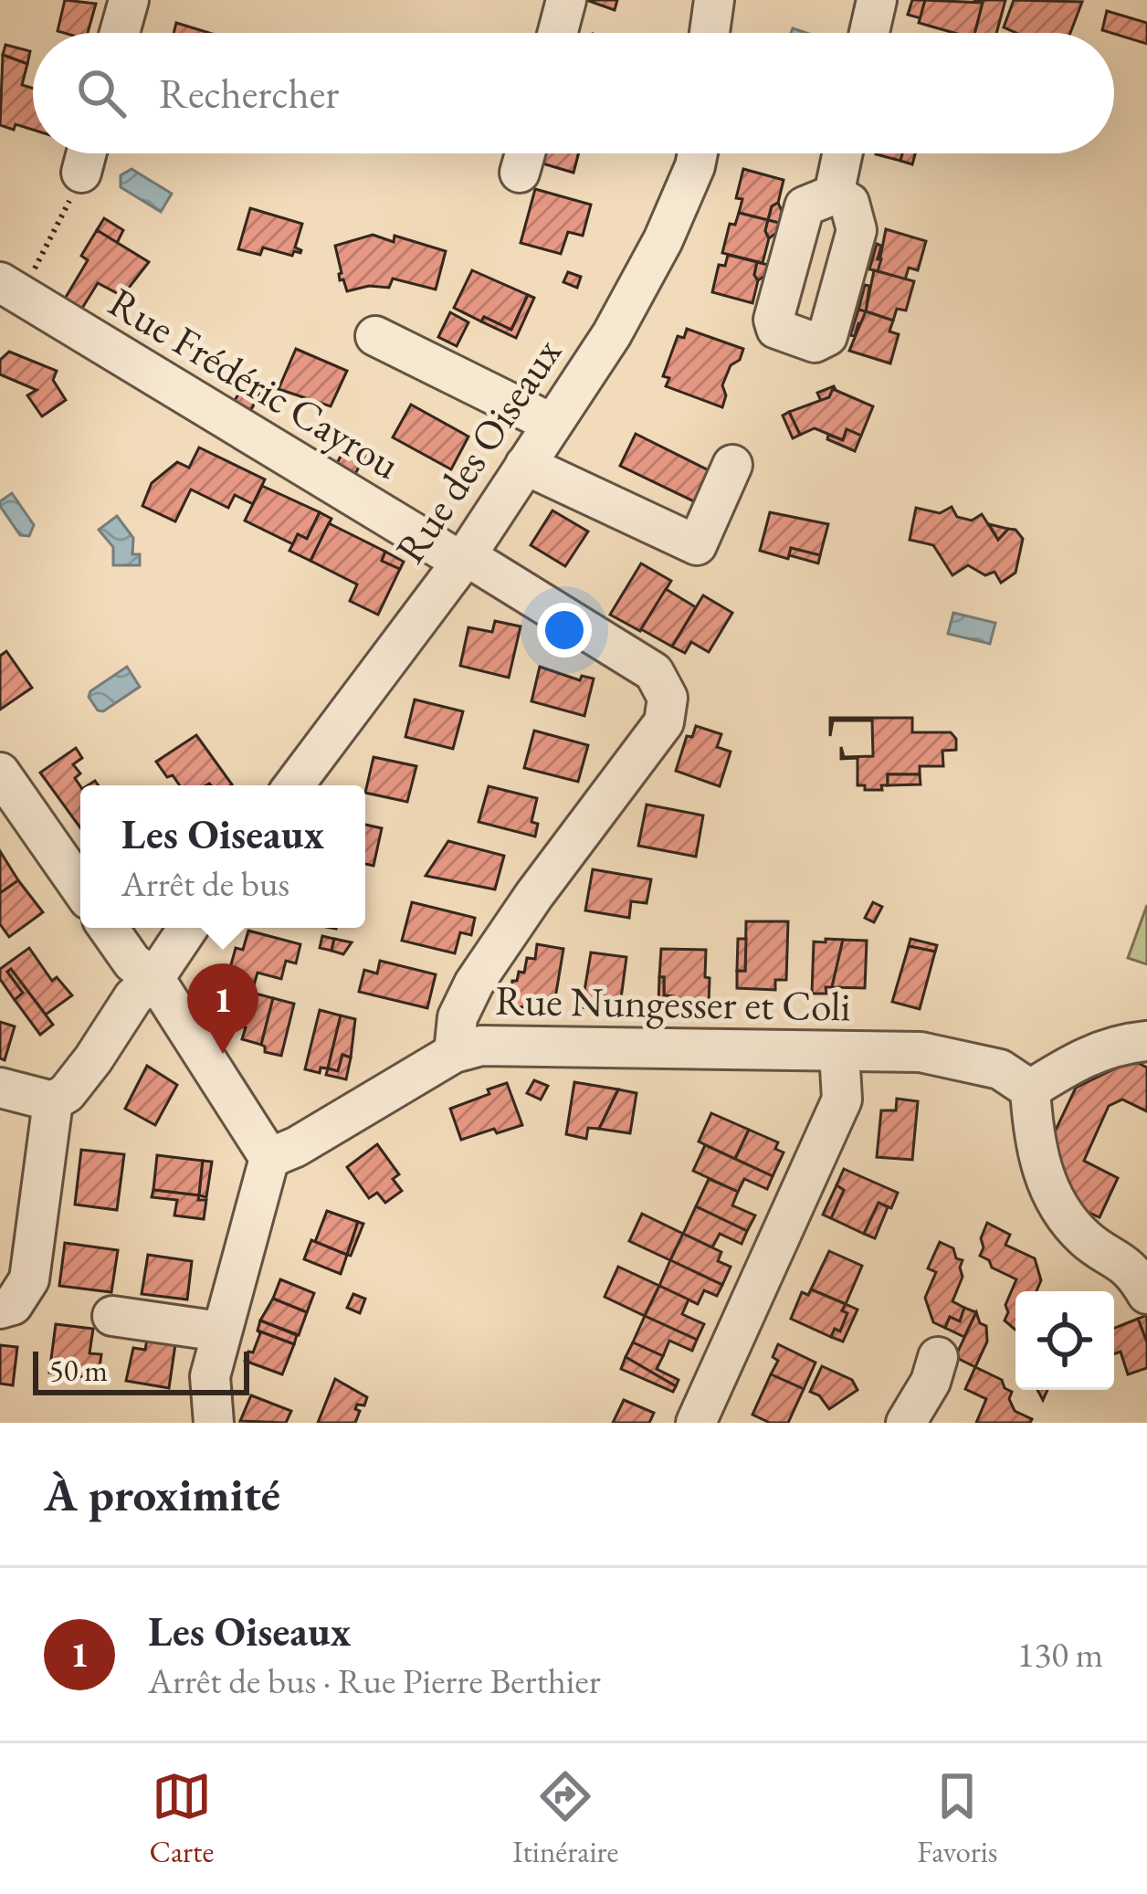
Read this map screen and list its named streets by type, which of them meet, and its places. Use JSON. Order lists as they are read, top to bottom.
{
  "streets": {
    "street": ["Rue Frédéric Cayrou", "Rue des Oiseaux", "Rue Nungesser et Coli"]
  },
  "crossings": [
    ["Rue Frédéric Cayrou", "Rue des Oiseaux"],
    ["Rue Frédéric Cayrou", "Rue Nungesser et Coli"]
  ],
  "scale_bar": "50 m",
  "page": {
    "search": "Rechercher",
    "popup": ["Les Oiseaux", "Arrêt de bus"],
    "pins": "1",
    "scale": "50 m",
    "heading": "À proximité",
    "list": [
      {
        "mark": "1",
        "name": "Les Oiseaux",
        "note": "Arrêt de bus · Rue Pierre Berthier",
        "value": "130 m"
      }
    ],
    "nav": ["Carte", "Itinéraire", "Favoris"]
  }
}
